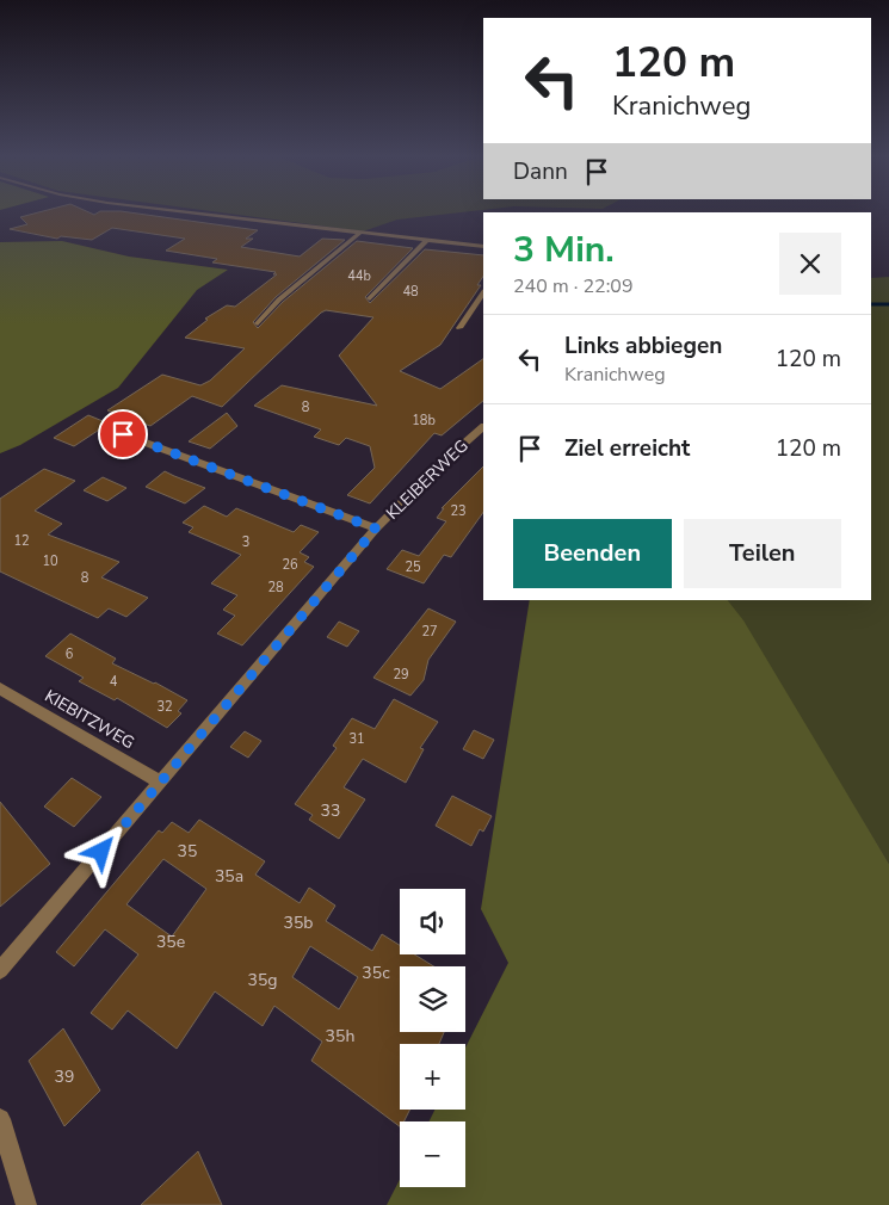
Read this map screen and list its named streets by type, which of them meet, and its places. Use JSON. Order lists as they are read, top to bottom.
{
  "streets": {
    "street": ["KLEIBERWEG", "KIEBITZWEG"]
  },
  "crossings": [
    ["KLEIBERWEG", "KIEBITZWEG"]
  ],
  "house_numbers": [
    "44b",
    "48",
    "8",
    "18b",
    "23",
    "12",
    "3",
    "10",
    "26",
    "25",
    "8",
    "28",
    "27",
    "6",
    "29",
    "4",
    "32",
    "31",
    "33",
    "35",
    "35a",
    "35b",
    "35e",
    "35c",
    "35g",
    "35h",
    "39"
  ],
  "page": {
    "turn": ["120 m", "Kranichweg"],
    "then": "Dann",
    "heading": ["3 Min.", "240 m · 22:09"],
    "list": [
      {
        "name": "Links abbiegen",
        "note": "Kranichweg",
        "value": "120 m"
      },
      {
        "name": "Ziel erreicht",
        "value": "120 m"
      }
    ],
    "buttons": ["Beenden", "Teilen"],
    "map_buttons": ["+", "−"]
  }
}
